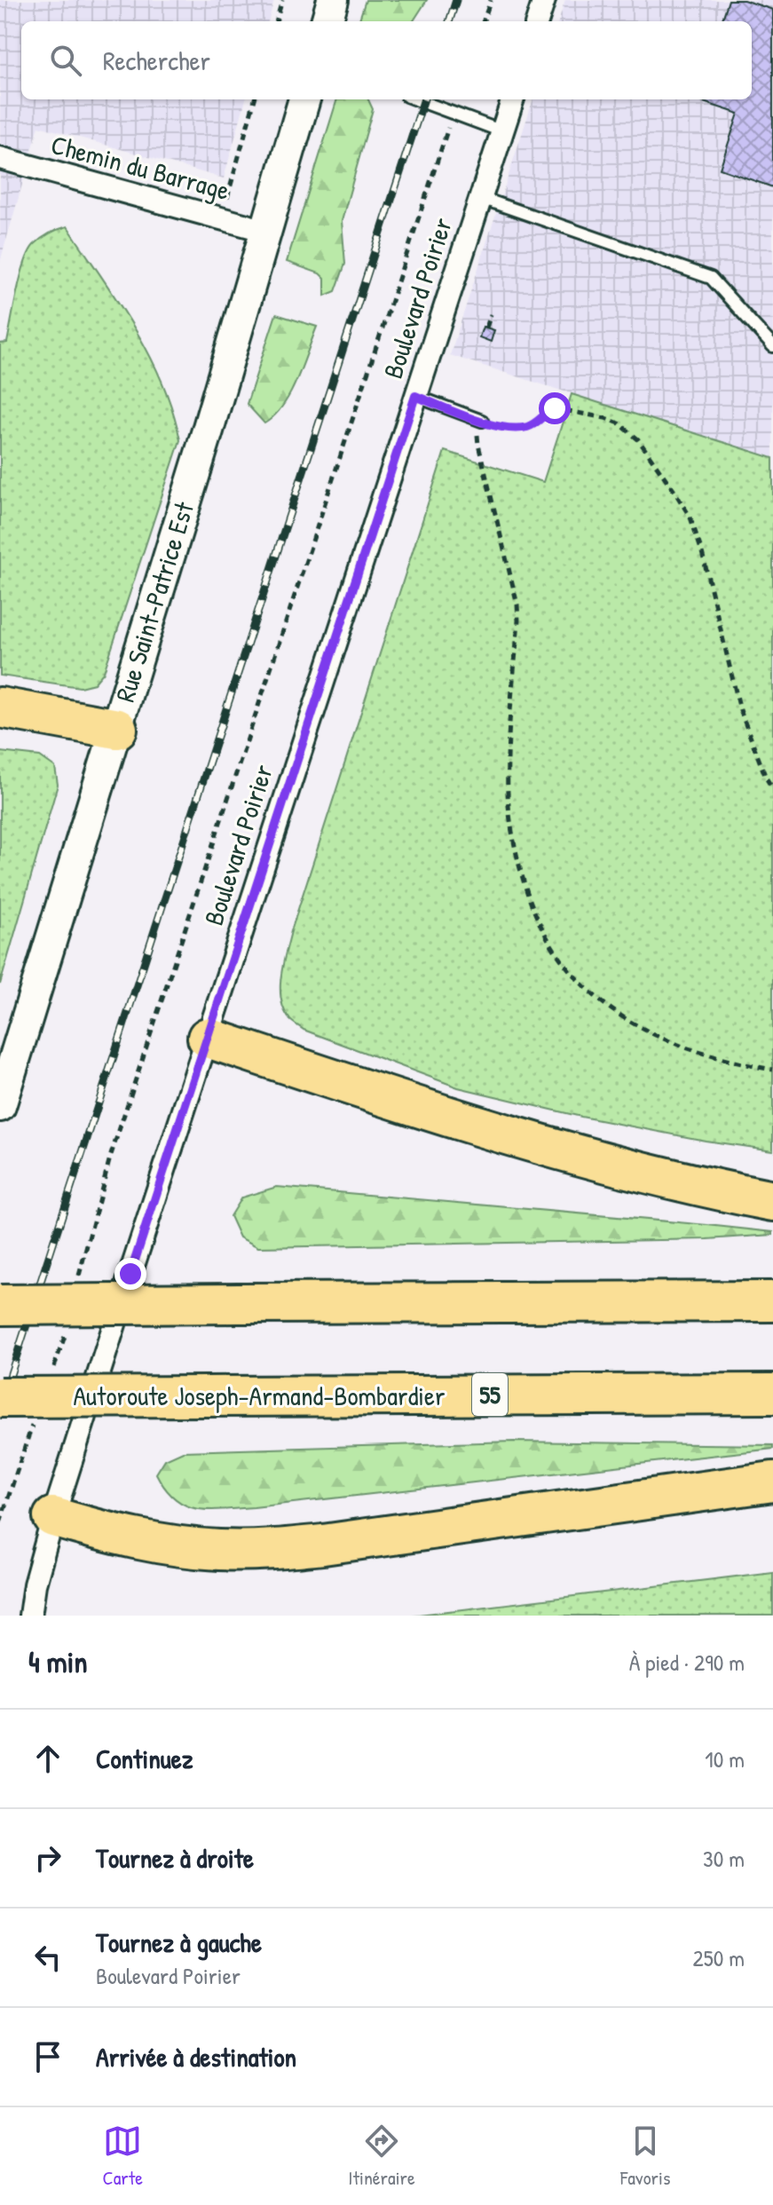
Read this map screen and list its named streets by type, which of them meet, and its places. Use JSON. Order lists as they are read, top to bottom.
{
  "streets": {
    "highway": ["55", "Autoroute Joseph-Armand-Bombardier"],
    "street": ["Chemin du Barrage", "Boulevard Poirier", "Rue Saint-Patrice Est"]
  },
  "crossings": [
    ["Chemin du Barrage", "Rue Saint-Patrice Est"]
  ],
  "page": {
    "search": "Rechercher",
    "heading": ["4 min", "À pied · 290 m"],
    "list": [
      ["Continuez", "10 m"],
      ["Tournez à droite", "30 m"],
      ["Tournez à gauche", "Boulevard Poirier", "250 m"],
      "Arrivée à destination"
    ],
    "nav": ["Carte", "Itinéraire", "Favoris"]
  }
}
